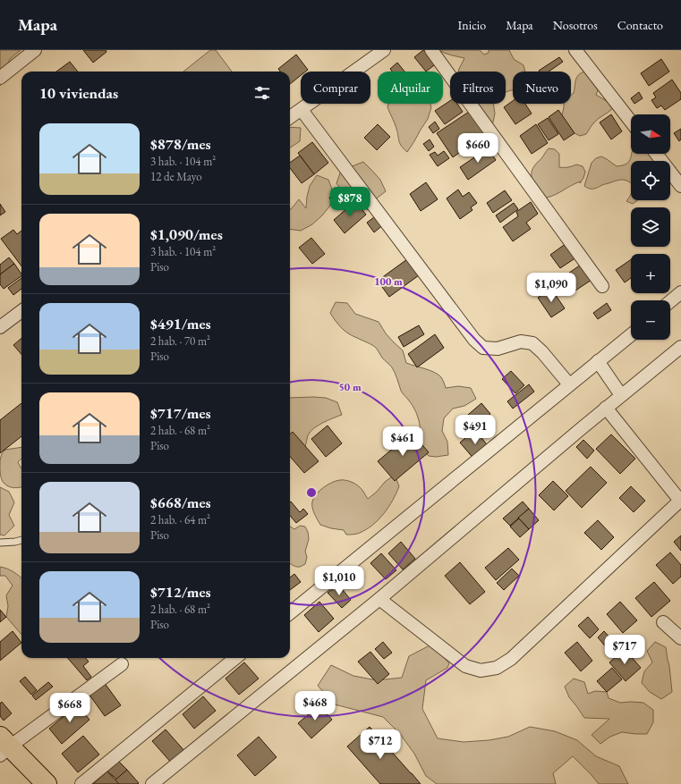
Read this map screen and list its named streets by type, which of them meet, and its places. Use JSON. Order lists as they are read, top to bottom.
{
  "north": "right",
  "page": {
    "header": "Mapa",
    "nav": [
      "Inicio",
      "Mapa",
      "Nosotros",
      "Contacto"
    ],
    "chip": [
      "Comprar",
      "Alquilar",
      "Filtros",
      "Nuevo"
    ],
    "heading": "10 viviendas",
    "map_buttons": ["+", "−"],
    "list": [
      {
        "name": "$878/mes",
        "note": "3 hab. · 104 m² · 12 de Mayo"
      },
      {
        "name": "$1,090/mes",
        "note": "3 hab. · 104 m² · Piso"
      },
      {
        "name": "$491/mes",
        "note": "2 hab. · 70 m² · Piso"
      },
      {
        "name": "$717/mes",
        "note": "2 hab. · 68 m² · Piso"
      },
      {
        "name": "$668/mes",
        "note": "2 hab. · 64 m² · Piso"
      },
      {
        "name": "$712/mes",
        "note": "2 hab. · 68 m² · Piso"
      }
    ],
    "price": [
      "$660",
      "$878",
      "$1,090",
      "$491",
      "$461",
      "$1,010",
      "$717",
      "$468",
      "$668",
      "$712"
    ]
  },
  "rings": ["100 m", "50 m"]
}
